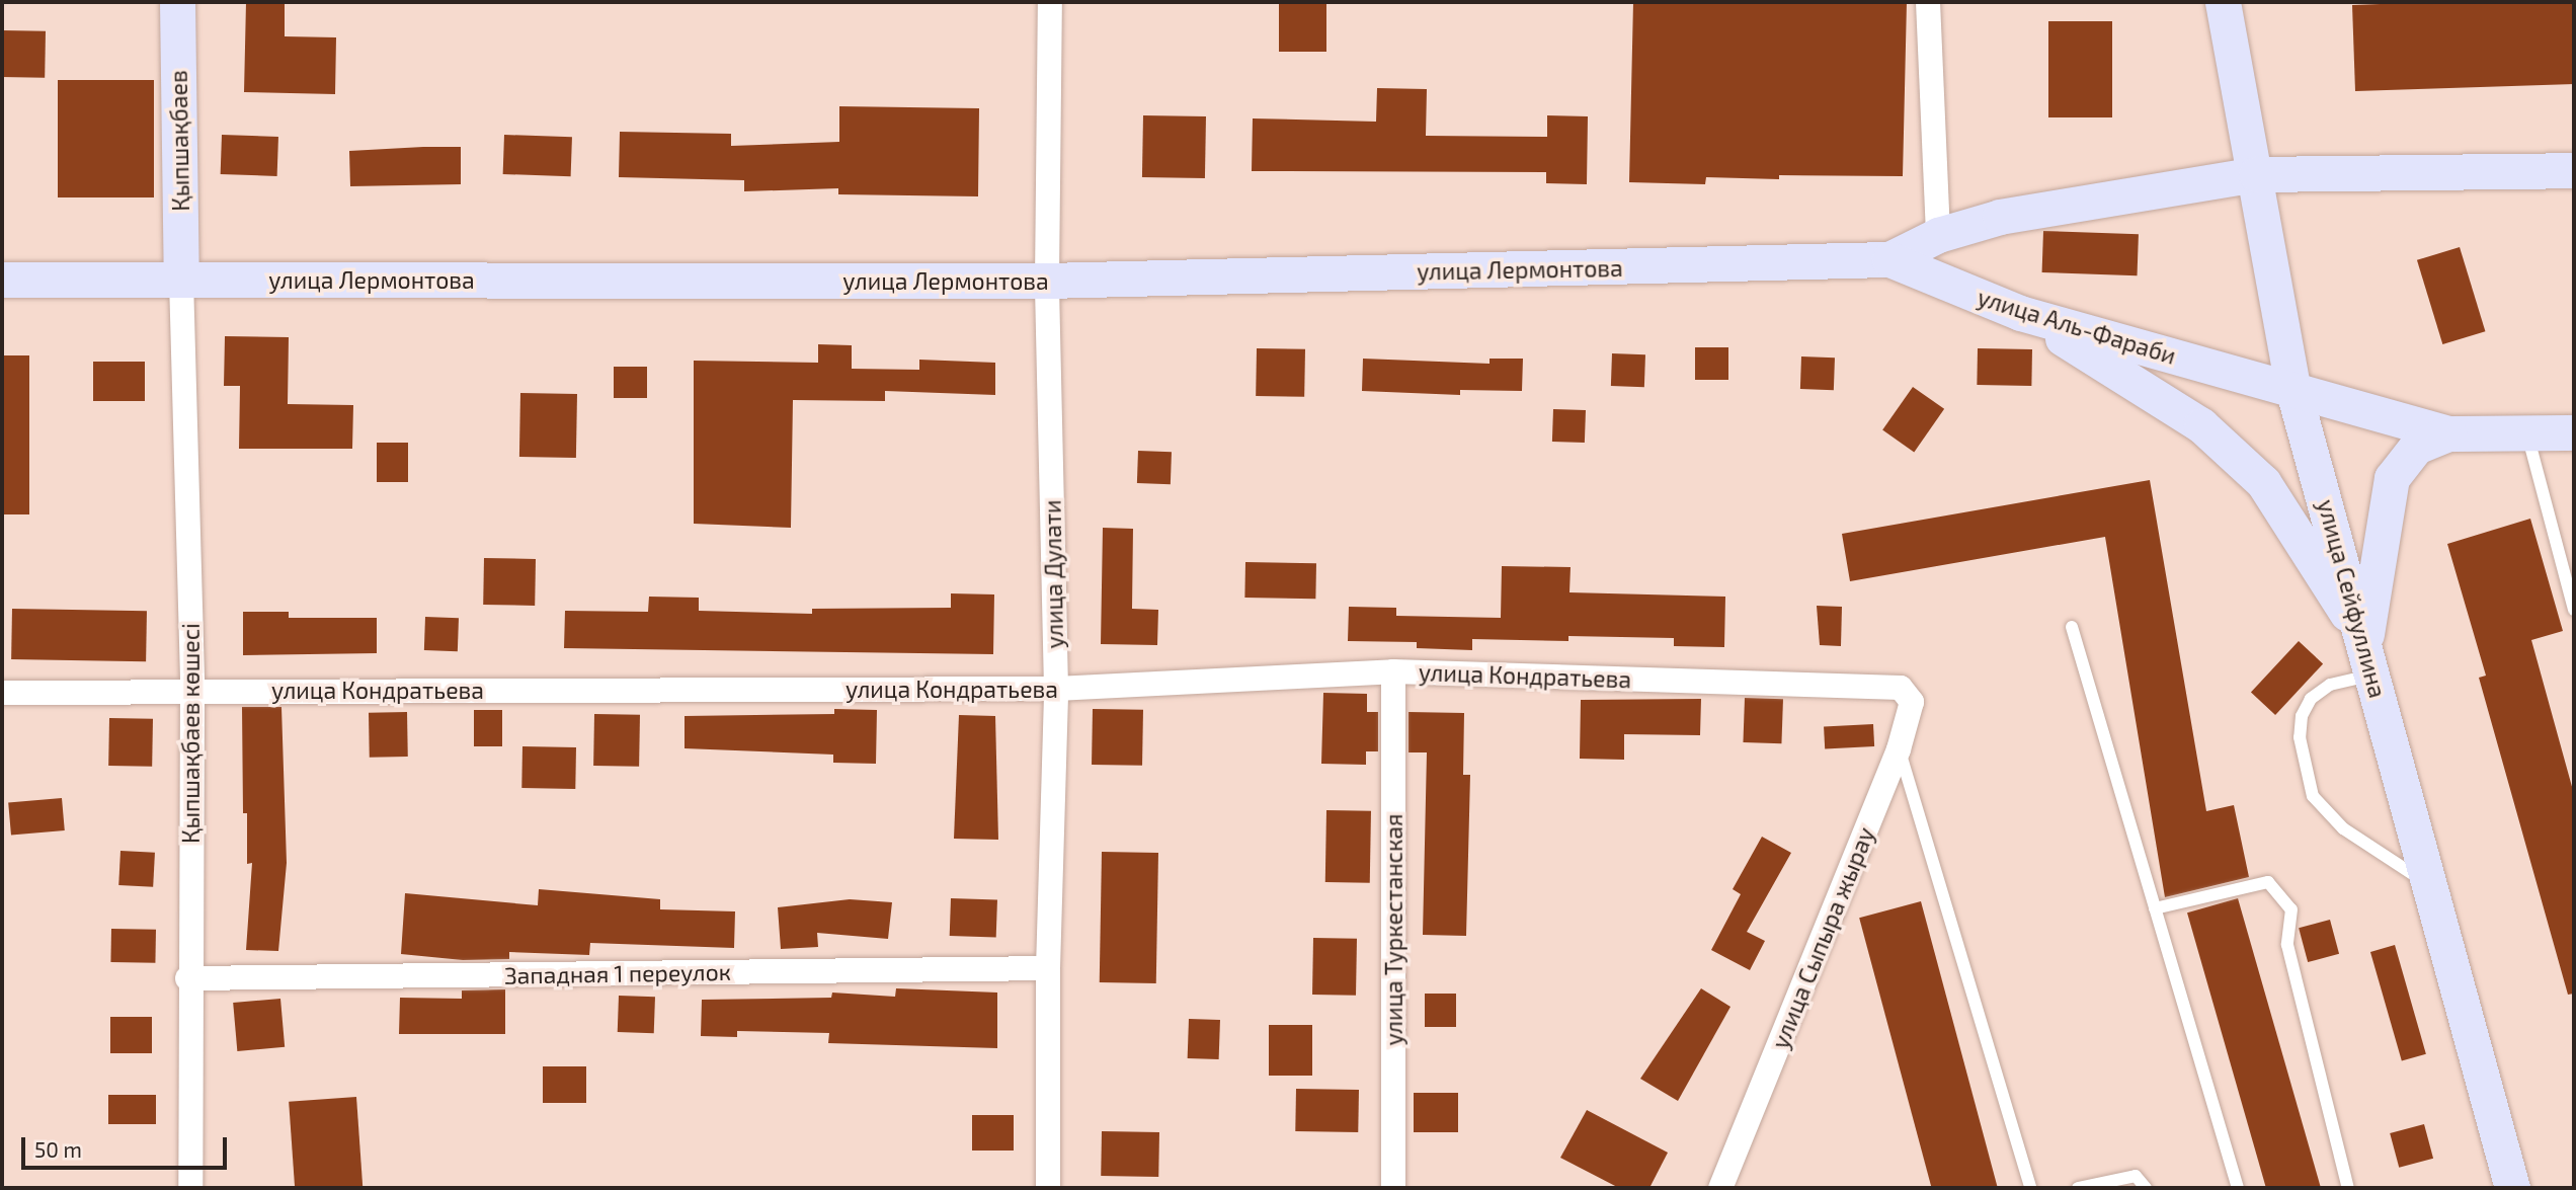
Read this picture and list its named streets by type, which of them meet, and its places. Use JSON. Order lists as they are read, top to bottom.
{
  "streets": {
    "main road": [
      "Қыпшақбаев",
      "улица Лермонтова",
      "улица Аль-Фараби",
      "улица Сейфуллина"
    ],
    "street": [
      "улица Дулати",
      "улица Кондратьева",
      "Қыпшақбаев көшесі",
      "улица Туркестанская",
      "улица Сыпыра жырау",
      "Западная 1 переулок"
    ]
  },
  "crossings": [
    ["Қыпшақбаев", "улица Лермонтова"],
    ["Қыпшақбаев", "Қыпшақбаев көшесі"],
    ["улица Лермонтова", "улица Аль-Фараби"],
    ["улица Лермонтова", "улица Дулати"],
    ["улица Лермонтова", "Қыпшақбаев көшесі"],
    ["улица Аль-Фараби", "улица Сейфуллина"],
    ["улица Дулати", "улица Кондратьева"],
    ["улица Дулати", "Западная 1 переулок"],
    ["улица Кондратьева", "Қыпшақбаев көшесі"],
    ["улица Кондратьева", "улица Туркестанская"],
    ["улица Кондратьева", "улица Сыпыра жырау"],
    ["Қыпшақбаев көшесі", "Западная 1 переулок"]
  ],
  "scale_bar": "50 m"
}
